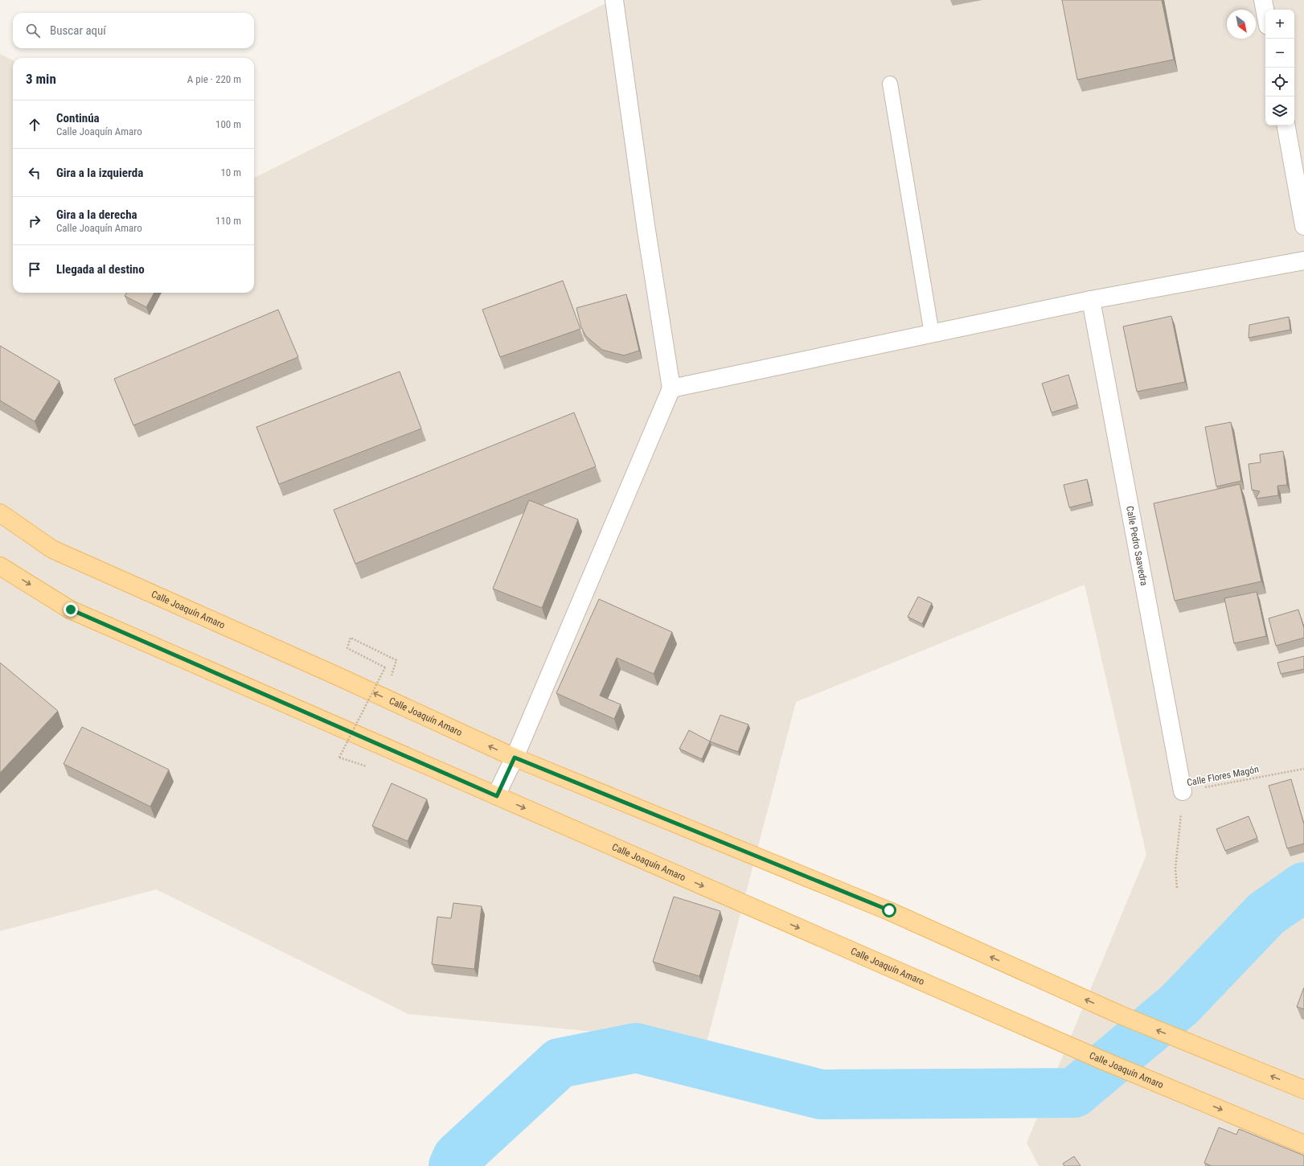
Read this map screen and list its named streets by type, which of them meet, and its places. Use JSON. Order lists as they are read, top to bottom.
{
  "streets": {
    "main road": ["Calle Joaquín Amaro"],
    "street": ["Calle Pedro Saavedra"],
    "path": ["Calle Flores Magón"]
  },
  "crossings": [
    ["Calle Pedro Saavedra", "Calle Flores Magón"]
  ],
  "north": "bottom right",
  "page": {
    "map_buttons": ["+", "−"],
    "search": "Buscar aquí",
    "heading": ["3 min", "A pie · 220 m"],
    "list": [
      ["Continúa", "Calle Joaquín Amaro", "100 m"],
      ["Gira a la izquierda", "10 m"],
      ["Gira a la derecha", "Calle Joaquín Amaro", "110 m"],
      "Llegada al destino"
    ]
  }
}
